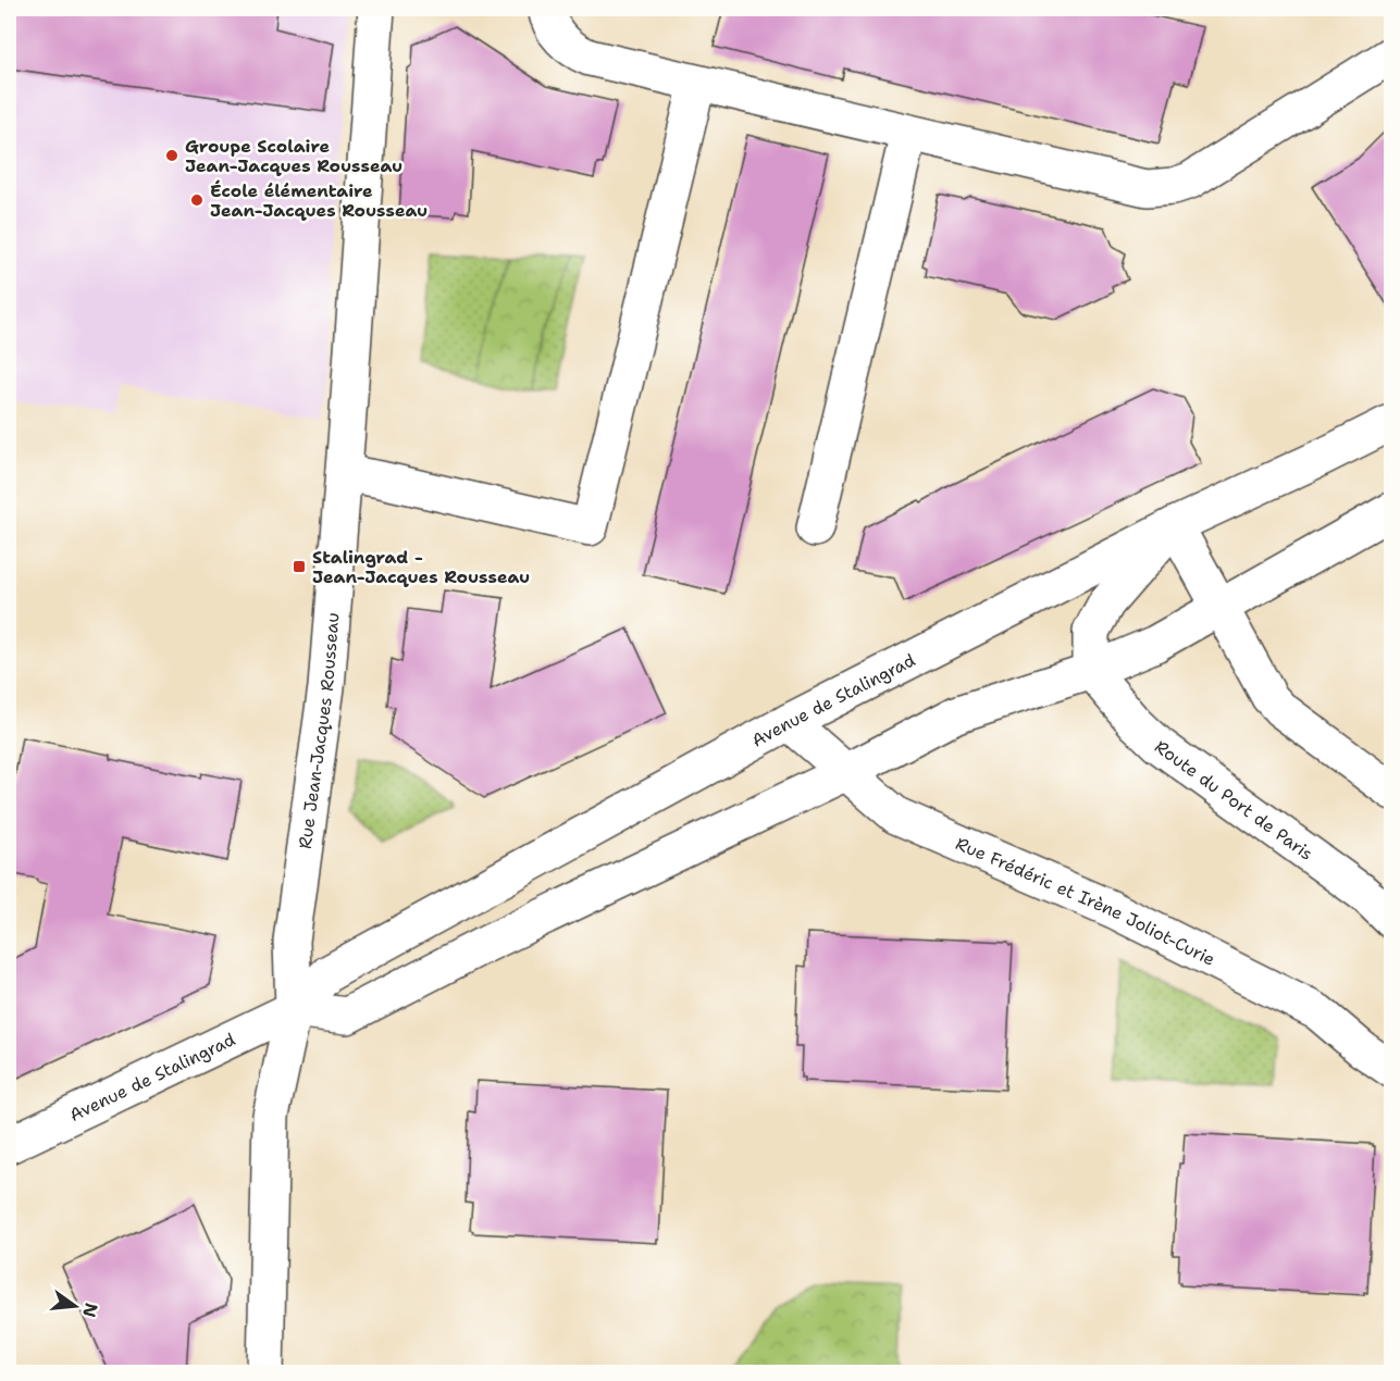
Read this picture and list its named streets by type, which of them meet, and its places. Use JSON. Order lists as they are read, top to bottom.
{
  "streets": {
    "main road": [
      "Avenue de Stalingrad",
      "Rue Jean-Jacques Rousseau",
      "Route du Port de Paris",
      "Rue Frédéric et Irène Joliot-Curie"
    ]
  },
  "crossings": [
    ["Avenue de Stalingrad", "Rue Jean-Jacques Rousseau"],
    ["Avenue de Stalingrad", "Rue Frédéric et Irène Joliot-Curie"]
  ],
  "places": {
    "other": ["Groupe Scolaire Jean-Jacques Rousseau", "École élémentaire Jean-Jacques Rousseau"],
    "transit": ["Stalingrad - Jean-Jacques Rousseau"]
  },
  "north": "right"
}
